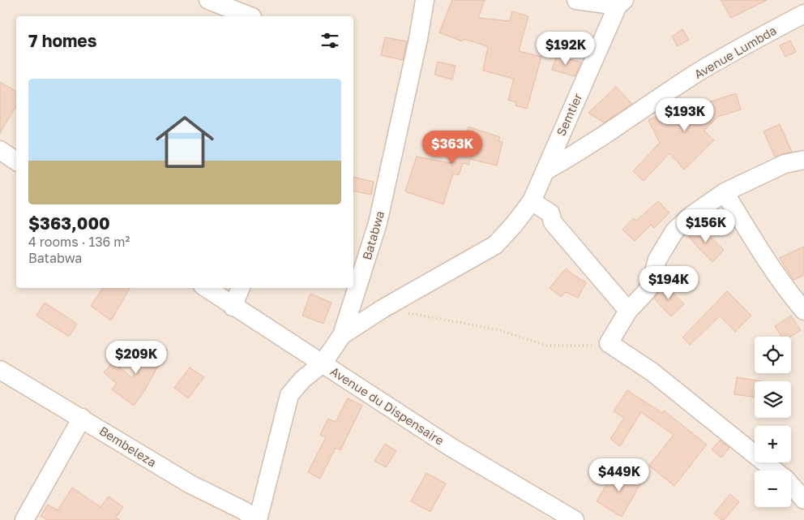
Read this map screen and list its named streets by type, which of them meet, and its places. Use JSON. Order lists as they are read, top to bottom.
{
  "streets": {
    "street": [
      "Avenue Lumbda",
      "Semtier",
      "Batabwa",
      "Avenue du Dispensaire",
      "Bembeleza"
    ]
  },
  "crossings": [
    ["Avenue Lumbda", "Semtier"],
    ["Semtier", "Batabwa"],
    ["Batabwa", "Avenue du Dispensaire"],
    ["Batabwa", "Bembeleza"]
  ],
  "page": {
    "heading": "7 homes",
    "price": [
      "$192K",
      "$193K",
      "$363K",
      "$156K",
      "$194K",
      "$209K",
      "$449K"
    ],
    "list": [
      {
        "name": "$363,000",
        "note": "4 rooms · 136 m² · Batabwa"
      }
    ],
    "map_buttons": ["+", "−"]
  }
}
